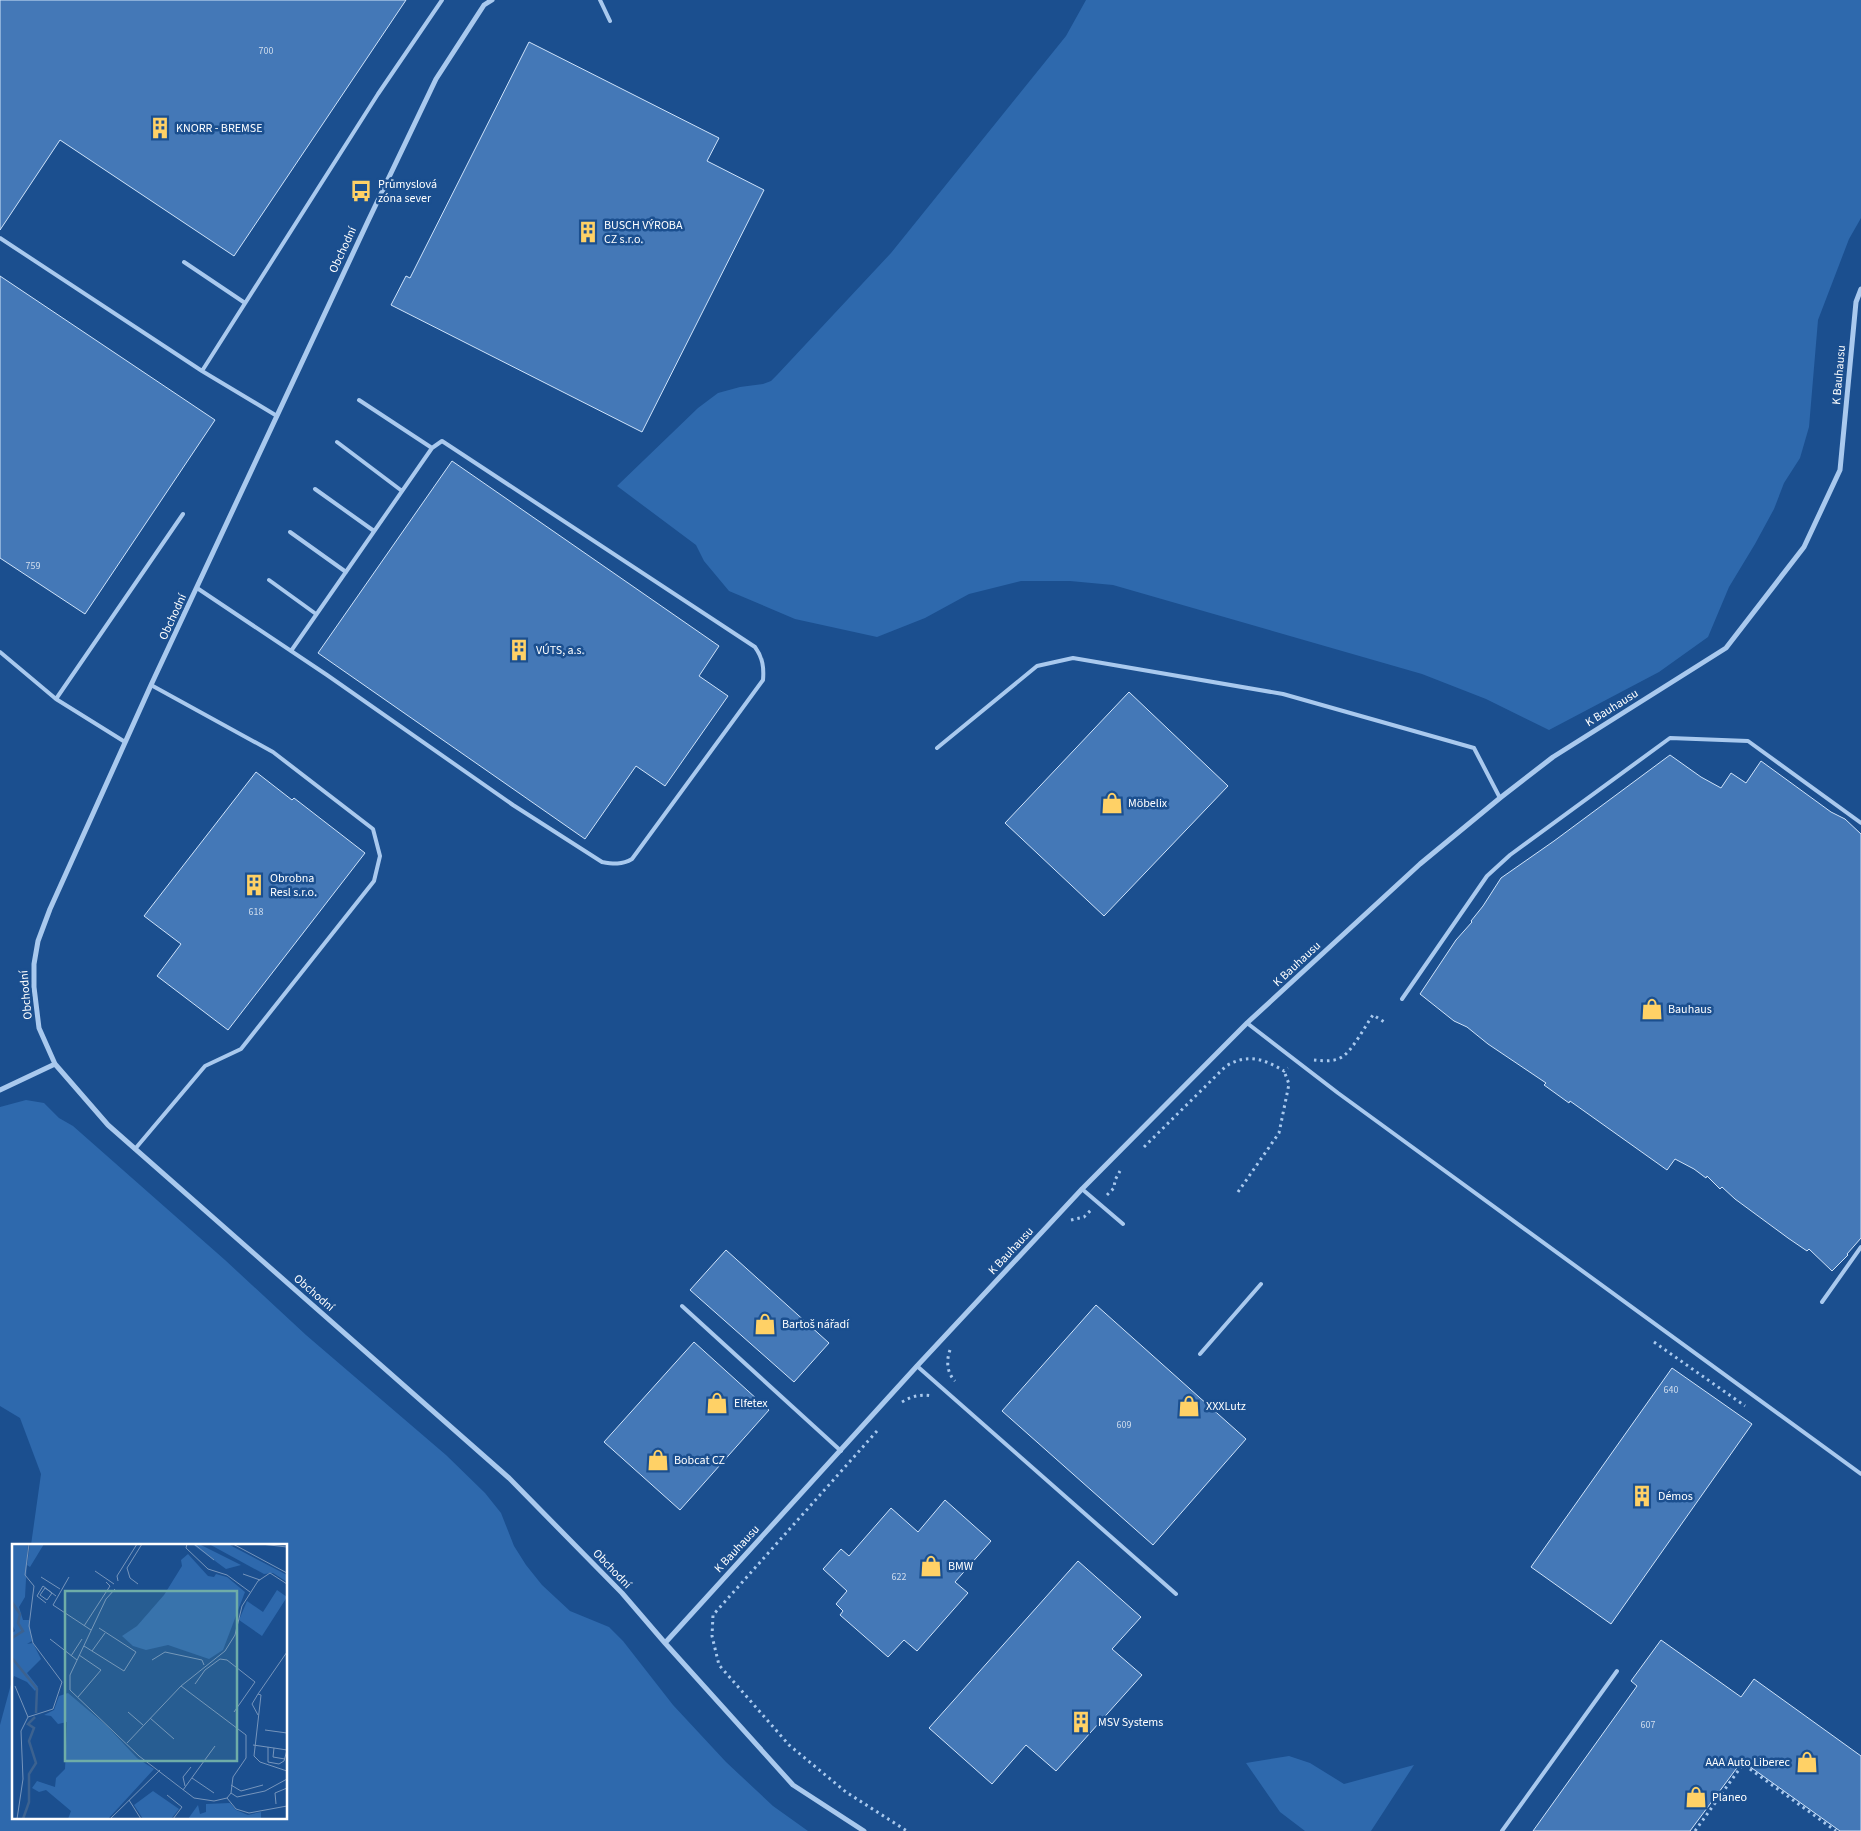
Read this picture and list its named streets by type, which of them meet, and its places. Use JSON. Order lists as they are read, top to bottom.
{
  "streets": {
    "street": ["Obchodní", "K Bauhausu"]
  },
  "crossings": [
    ["Obchodní", "K Bauhausu"]
  ],
  "places": {
    "building": [
      "KNORR - BREMSE",
      "BUSCH VÝROBA CZ s.r.o.",
      "VÚTS, a.s.",
      "Obrobna Resl s.r.o.",
      "Démos",
      "MSV Systems"
    ],
    "bus stop": ["Průmyslová zóna sever"],
    "shop": [
      "Möbelix",
      "Bauhaus",
      "Bartoš nářadí",
      "Elfetex",
      "XXXLutz",
      "Bobcat CZ",
      "BMW",
      "AAA Auto Liberec",
      "Planeo"
    ]
  },
  "house_numbers": [
    "700",
    "759",
    "618",
    "640",
    "609",
    "622",
    "607"
  ]
}
